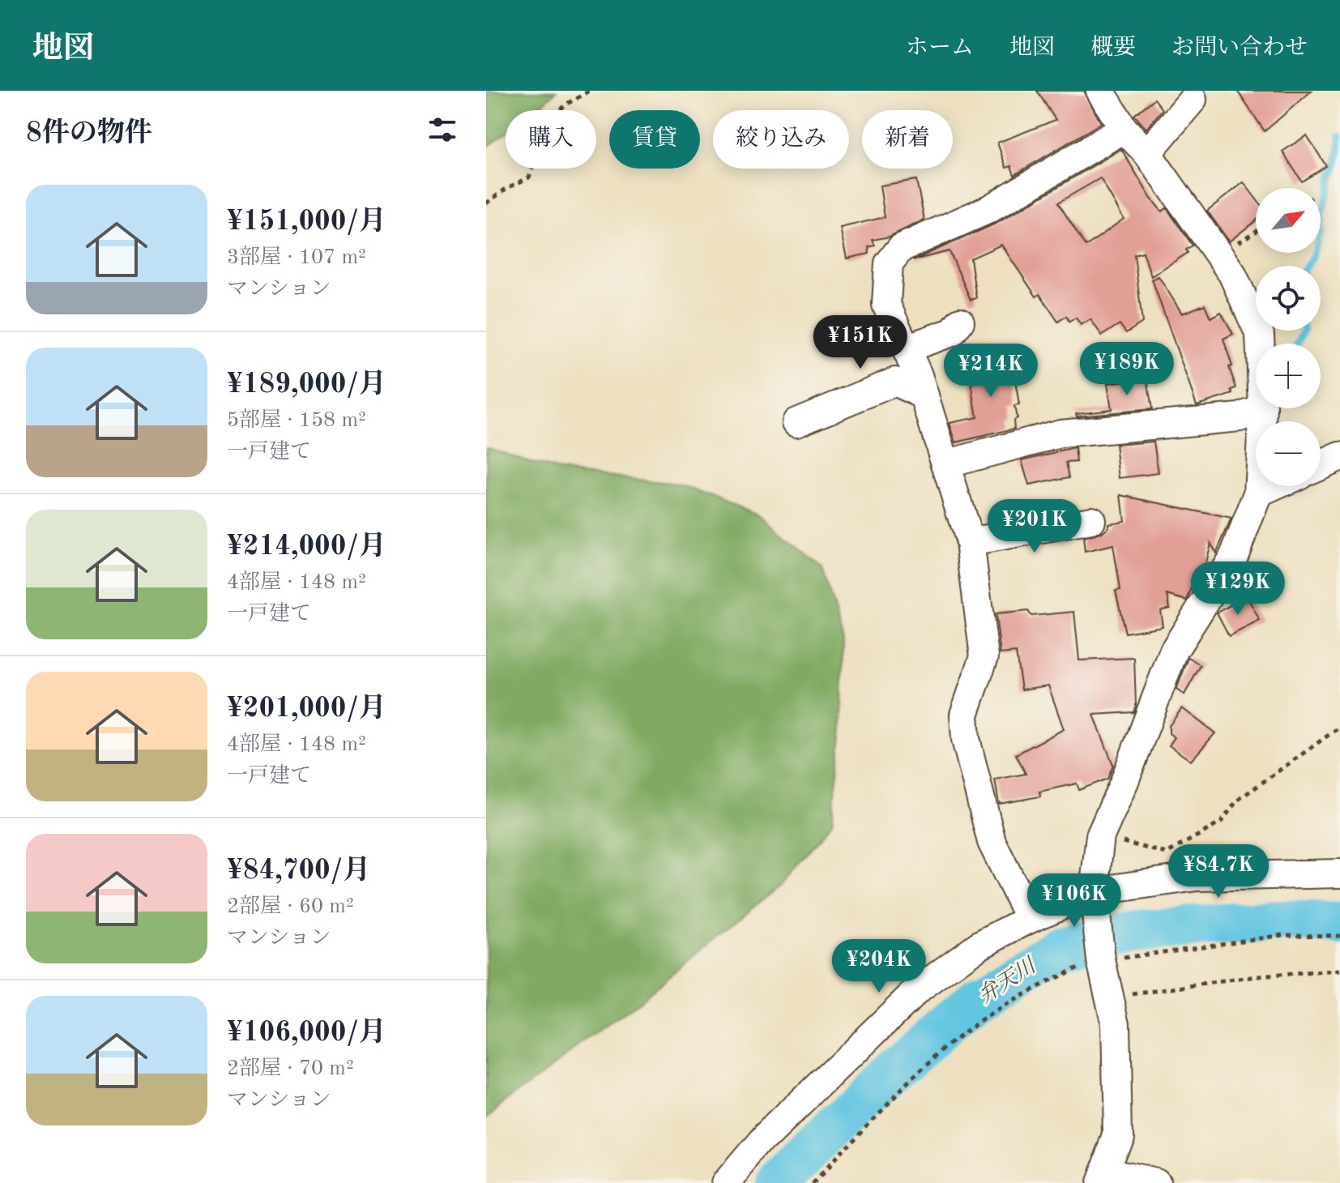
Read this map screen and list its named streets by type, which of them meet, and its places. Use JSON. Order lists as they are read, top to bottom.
{
  "water": ["弁天川"],
  "north": "top right",
  "page": {
    "header": "地図",
    "nav": [
      "ホーム",
      "地図",
      "概要",
      "お問い合わせ"
    ],
    "heading": "8件の物件",
    "chip": [
      "購入",
      "賃貸",
      "絞り込み",
      "新着"
    ],
    "list": [
      {
        "name": "¥151,000/月",
        "note": "3部屋 · 107 m² · マンション"
      },
      {
        "name": "¥189,000/月",
        "note": "5部屋 · 158 m² · 一戸建て"
      },
      {
        "name": "¥214,000/月",
        "note": "4部屋 · 148 m² · 一戸建て"
      },
      {
        "name": "¥201,000/月",
        "note": "4部屋 · 148 m² · 一戸建て"
      },
      {
        "name": "¥84,700/月",
        "note": "2部屋 · 60 m² · マンション"
      },
      {
        "name": "¥106,000/月",
        "note": "2部屋 · 70 m² · マンション"
      }
    ],
    "map_buttons": ["+", "−"],
    "price": [
      "¥151K",
      "¥189K",
      "¥214K",
      "¥201K",
      "¥129K",
      "¥84.7K",
      "¥106K",
      "¥204K"
    ]
  }
}
